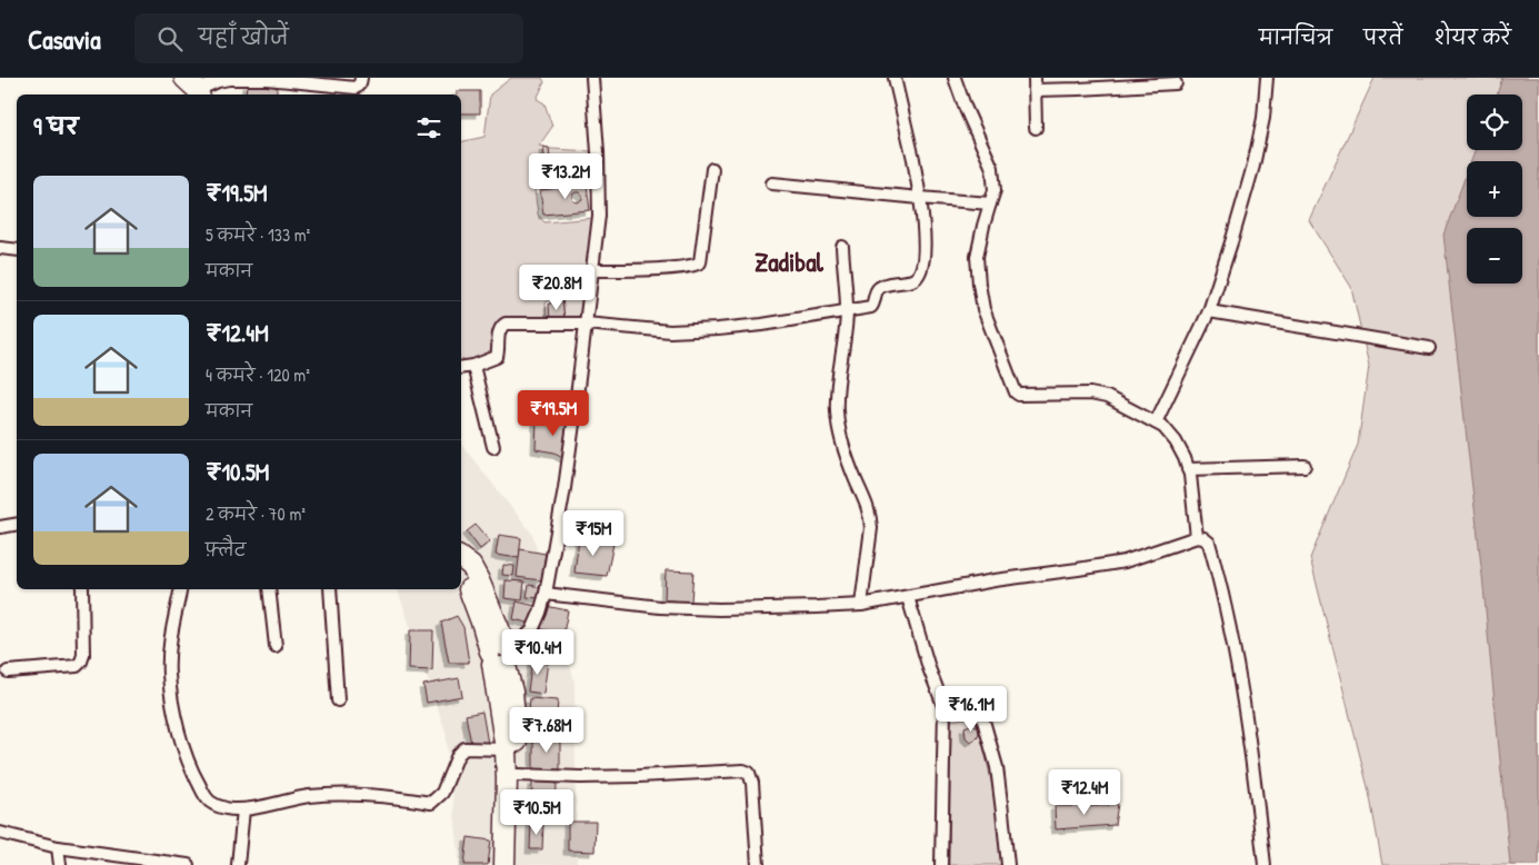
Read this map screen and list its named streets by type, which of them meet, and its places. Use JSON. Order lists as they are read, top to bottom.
{
  "districts": ["Zadibal"],
  "page": {
    "header": "Casavia",
    "search": "यहाँ खोजें",
    "nav": ["मानचित्र", "परतें", "शेयर करें"],
    "map_buttons": ["+", "−"],
    "heading": "9 घर",
    "price": [
      "₹13.2M",
      "₹20.8M",
      "₹19.5M",
      "₹15M",
      "₹10.4M",
      "₹16.1M",
      "₹7.68M",
      "₹12.4M",
      "₹10.5M"
    ],
    "list": [
      {
        "name": "₹19.5M",
        "note": "5 कमरे · 133 m² · मकान"
      },
      {
        "name": "₹12.4M",
        "note": "4 कमरे · 120 m² · मकान"
      },
      {
        "name": "₹10.5M",
        "note": "2 कमरे · 70 m² · फ़्लैट"
      }
    ]
  }
}
